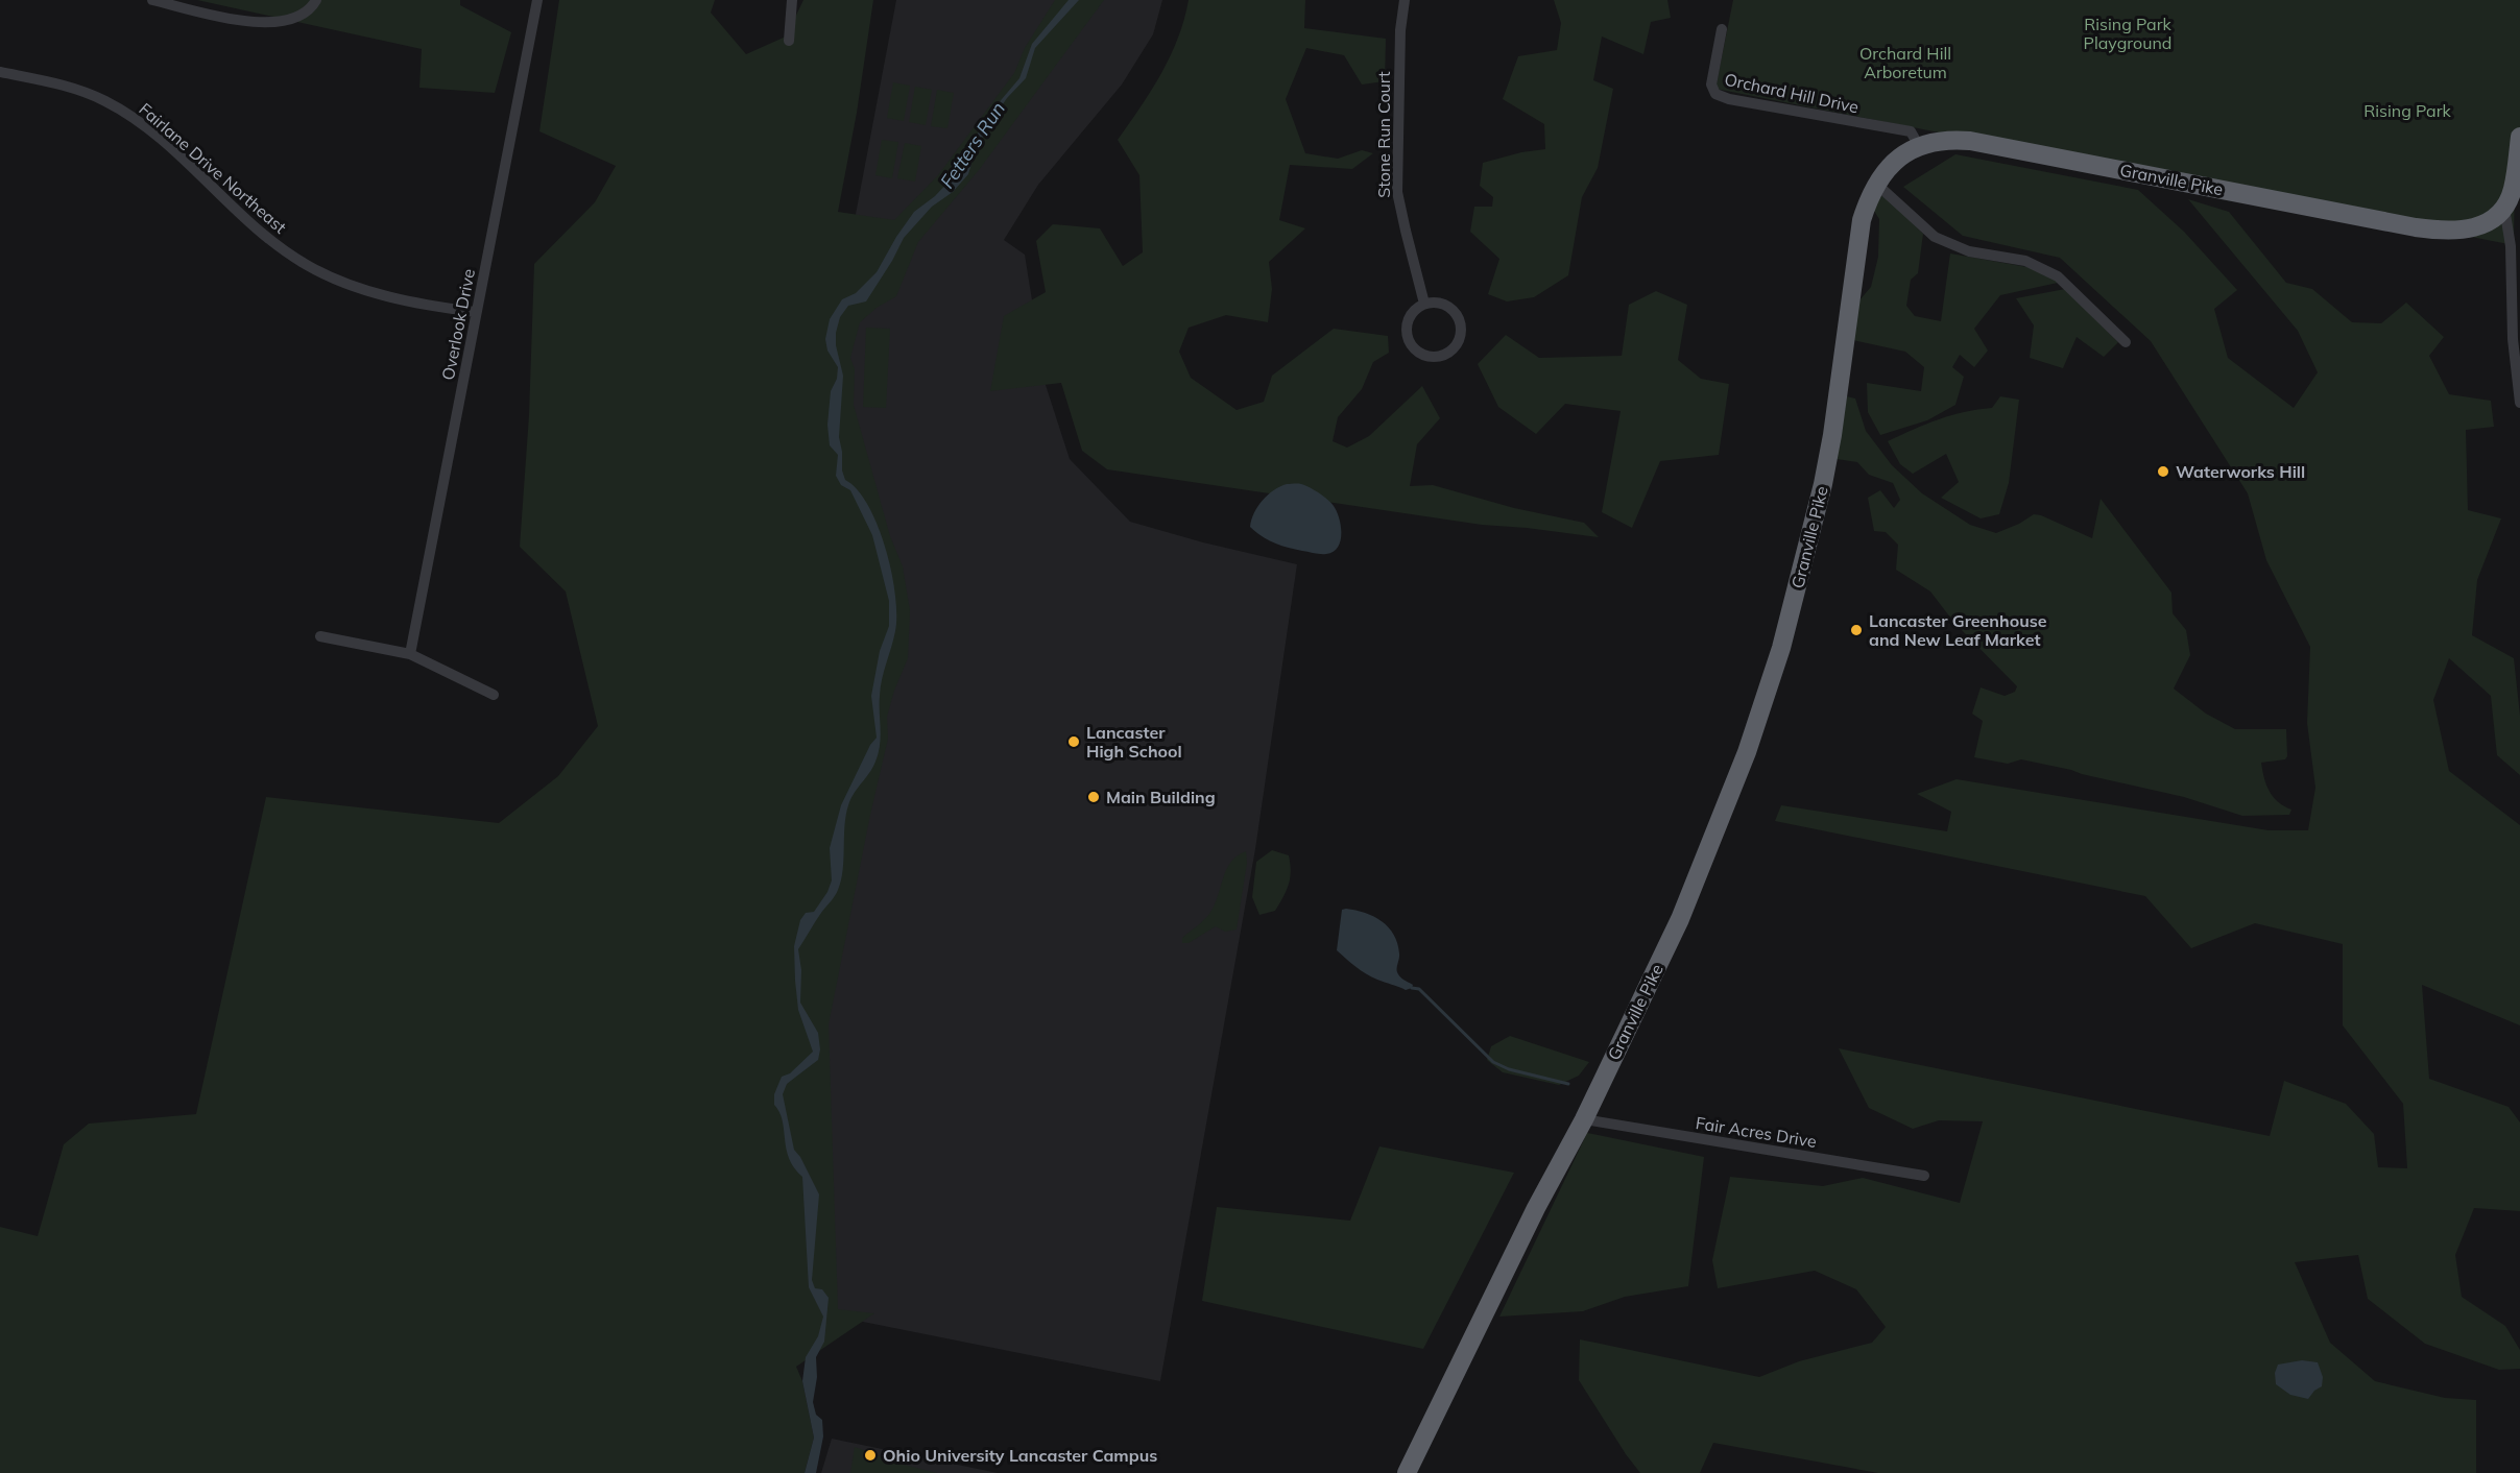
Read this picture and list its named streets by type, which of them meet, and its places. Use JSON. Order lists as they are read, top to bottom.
{
  "streets": {
    "highway": ["Granville Pike"],
    "street": [
      "Orchard Hill Drive",
      "Stone Run Court",
      "Fairlane Drive Northeast",
      "Overlook Drive",
      "Fair Acres Drive"
    ]
  },
  "crossings": [
    ["Orchard Hill Drive", "Granville Pike"],
    ["Fairlane Drive Northeast", "Overlook Drive"],
    ["Granville Pike", "Fair Acres Drive"]
  ],
  "water": ["Fetters Run"],
  "parks": ["Rising Park Playground", "Orchard Hill Arboretum", "Rising Park"],
  "places": [
    "Waterworks Hill",
    "Lancaster Greenhouse and New Leaf Market",
    "Lancaster High School",
    "Main Building",
    "Ohio University Lancaster Campus"
  ]
}
